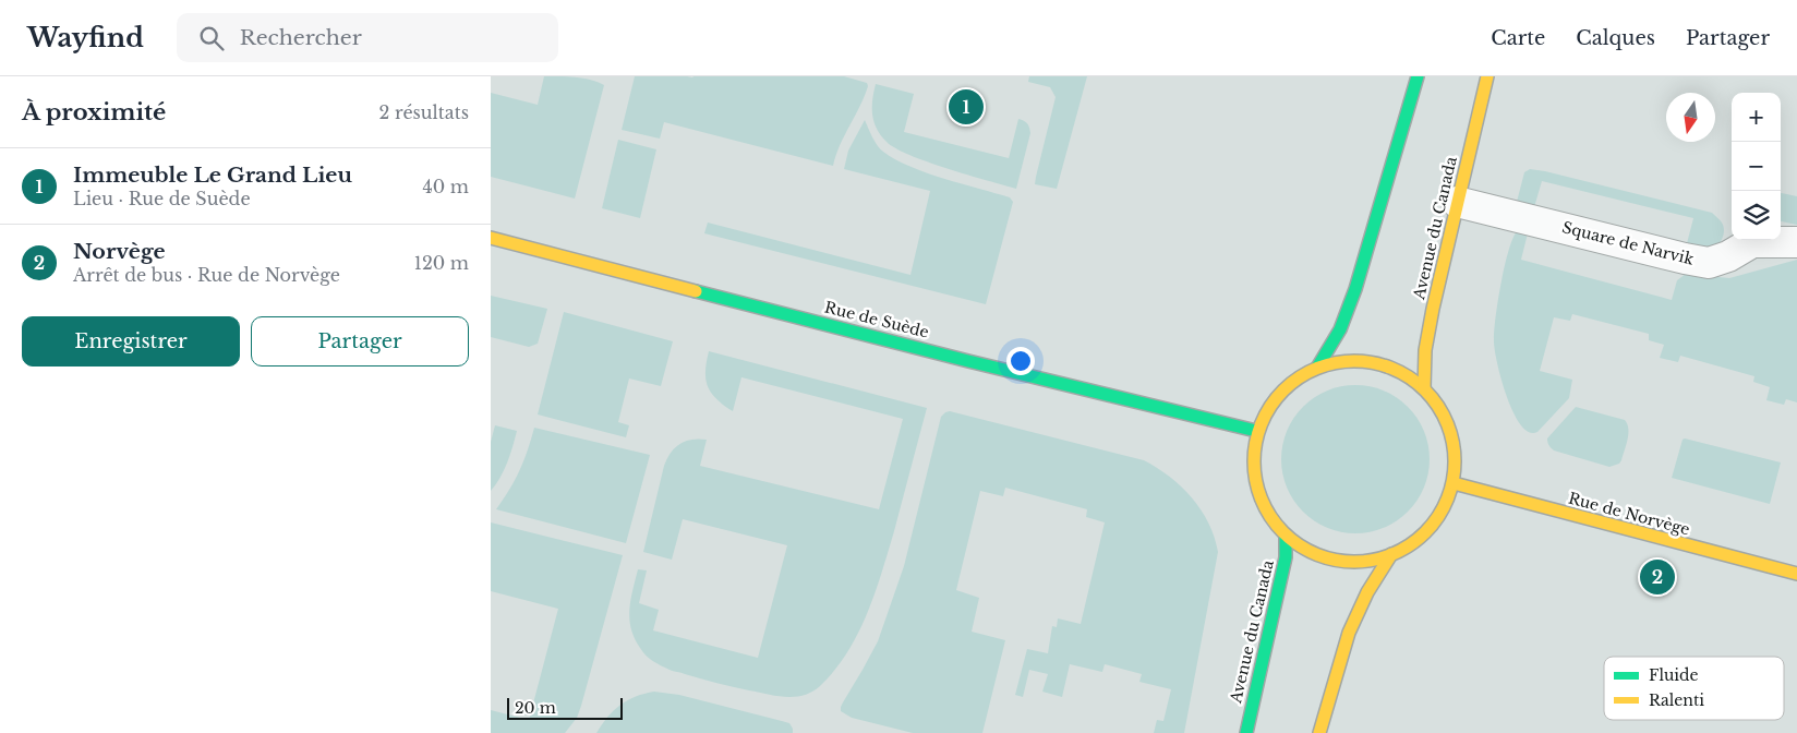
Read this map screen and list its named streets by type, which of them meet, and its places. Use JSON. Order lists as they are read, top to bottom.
{
  "streets": {
    "main road": ["Avenue du Canada", "Rue de Suède", "Rue de Norvège"],
    "street": ["Square de Narvik"]
  },
  "crossings": [
    ["Avenue du Canada", "Square de Narvik"]
  ],
  "legend": ["Fluide", "Ralenti"],
  "scale_bar": "20 m",
  "north": "bottom",
  "page": {
    "header": "Wayfind",
    "search": "Rechercher",
    "nav": ["Carte", "Calques", "Partager"],
    "heading": ["À proximité", "2 résultats"],
    "pins": ["1", "2"],
    "map_buttons": ["+", "−"],
    "list": [
      {
        "mark": "1",
        "name": "Immeuble Le Grand Lieu",
        "note": "Lieu · Rue de Suède",
        "value": "40 m"
      },
      {
        "mark": "2",
        "name": "Norvège",
        "note": "Arrêt de bus · Rue de Norvège",
        "value": "120 m"
      }
    ],
    "buttons": ["Enregistrer", "Partager"],
    "scale": "20 m"
  }
}
